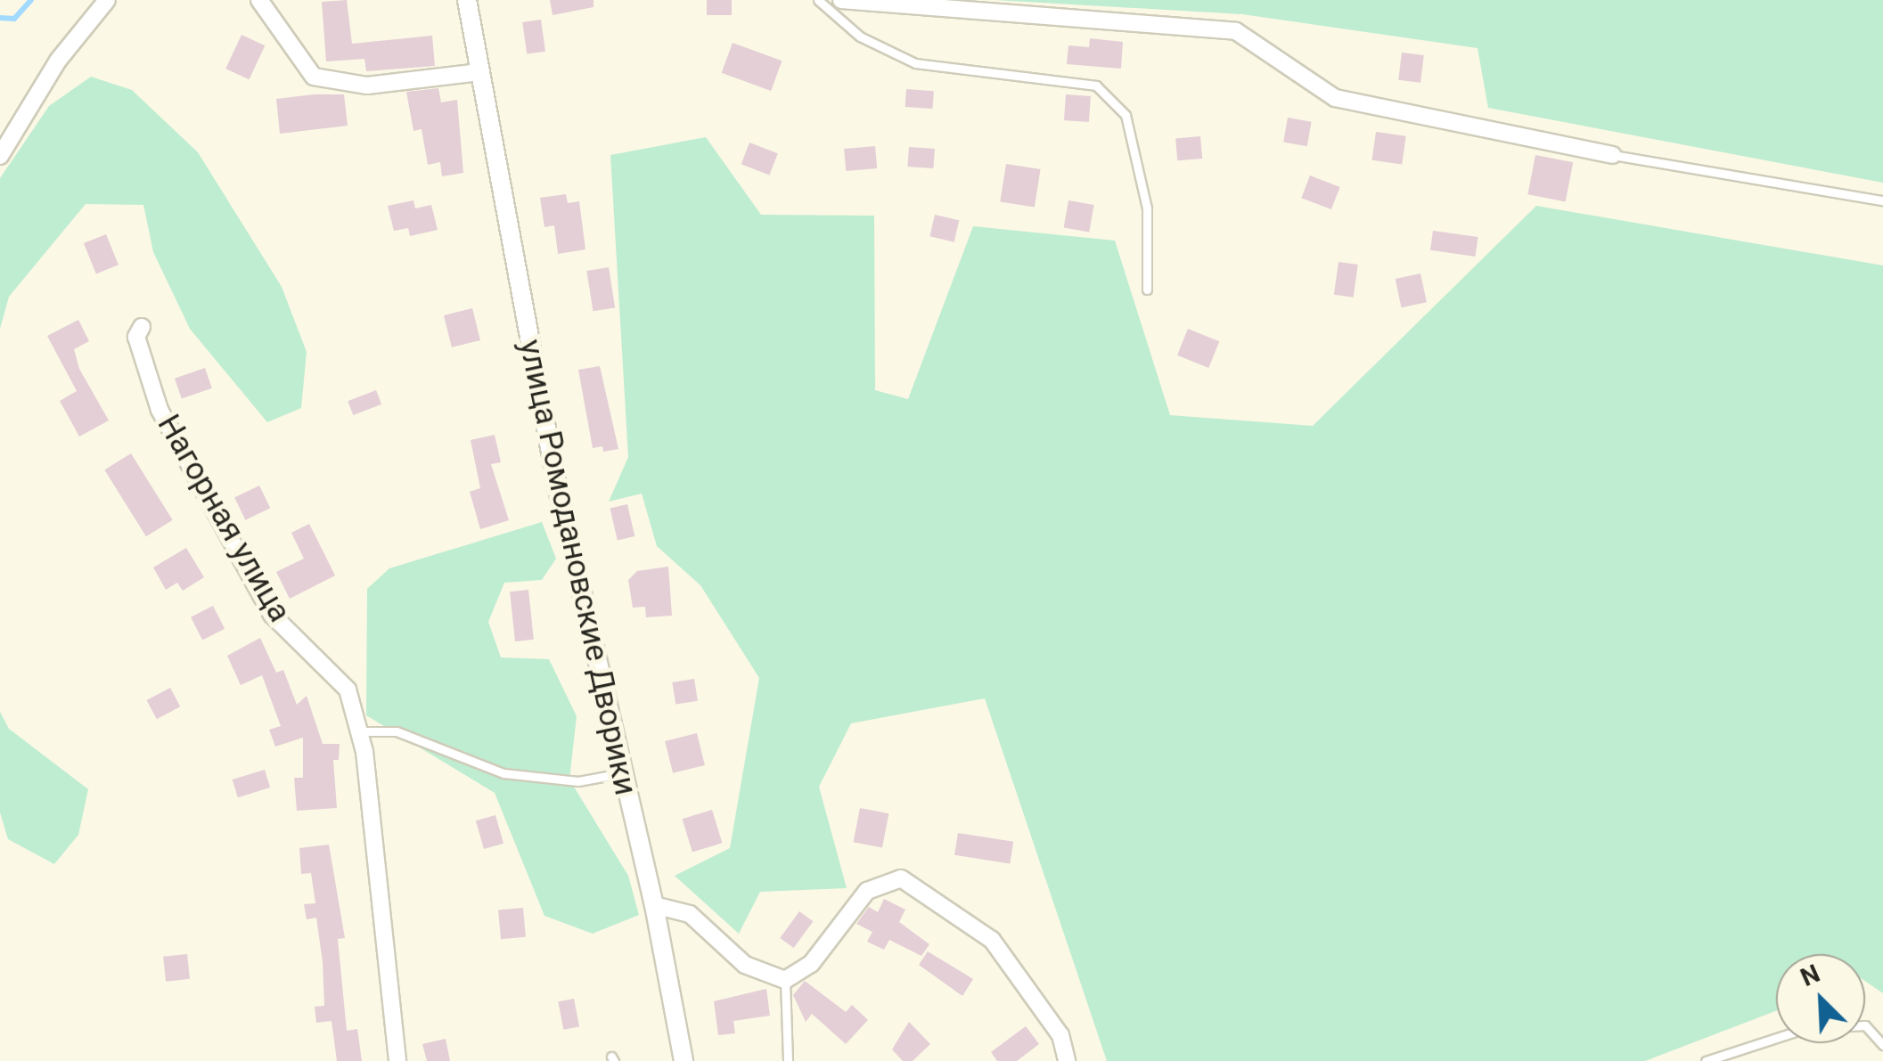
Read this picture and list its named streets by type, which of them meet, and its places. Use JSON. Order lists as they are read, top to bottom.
{
  "streets": {
    "street": ["Нагорная улица", "улица Ромодановские Дворики"]
  },
  "north": "top left"
}
